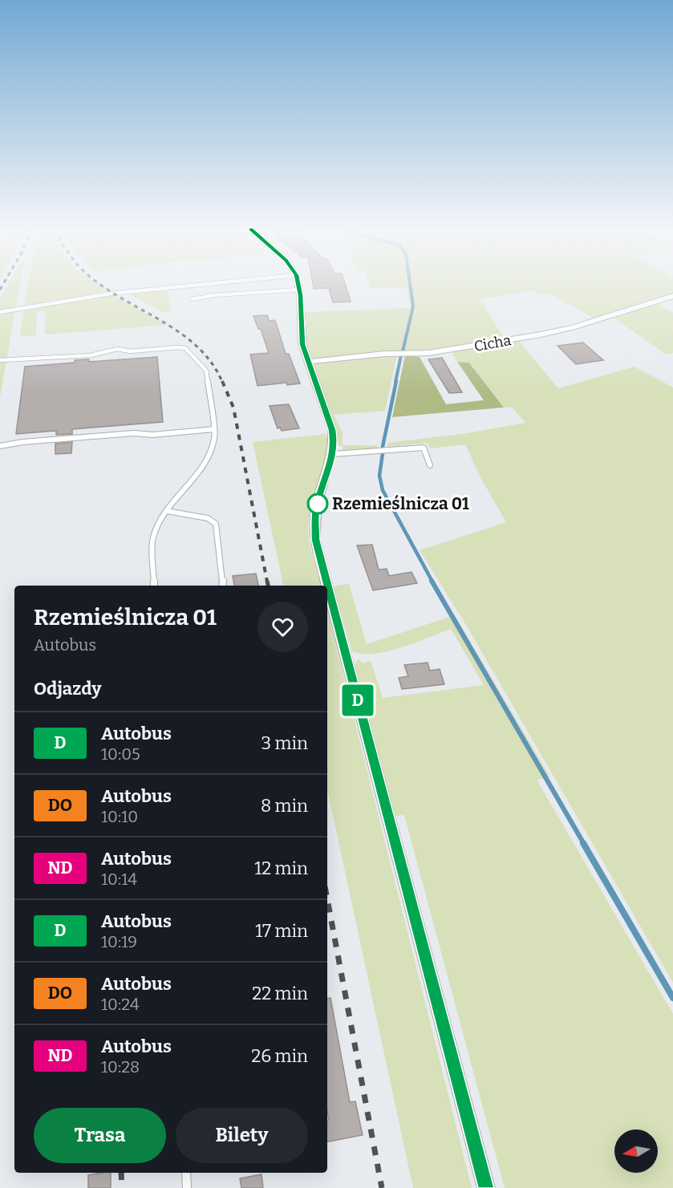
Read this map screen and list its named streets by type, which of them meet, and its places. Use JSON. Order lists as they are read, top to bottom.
{
  "streets": {
    "street": ["Cicha"]
  },
  "places": ["Rzemieślnicza 01"],
  "lines": ["bus line D"],
  "north": "left",
  "page": {
    "on_map": "D",
    "heading": [
      ["Rzemieślnicza 01", "Autobus"],
      "Odjazdy"
    ],
    "list": [
      {
        "mark": "D",
        "name": "Autobus",
        "note": "10:05",
        "value": "3 min"
      },
      {
        "mark": "DO",
        "name": "Autobus",
        "note": "10:10",
        "value": "8 min"
      },
      {
        "mark": "ND",
        "name": "Autobus",
        "note": "10:14",
        "value": "12 min"
      },
      {
        "mark": "D",
        "name": "Autobus",
        "note": "10:19",
        "value": "17 min"
      },
      {
        "mark": "DO",
        "name": "Autobus",
        "note": "10:24",
        "value": "22 min"
      },
      {
        "mark": "ND",
        "name": "Autobus",
        "note": "10:28",
        "value": "26 min"
      }
    ],
    "buttons": ["Trasa", "Bilety"]
  }
}
